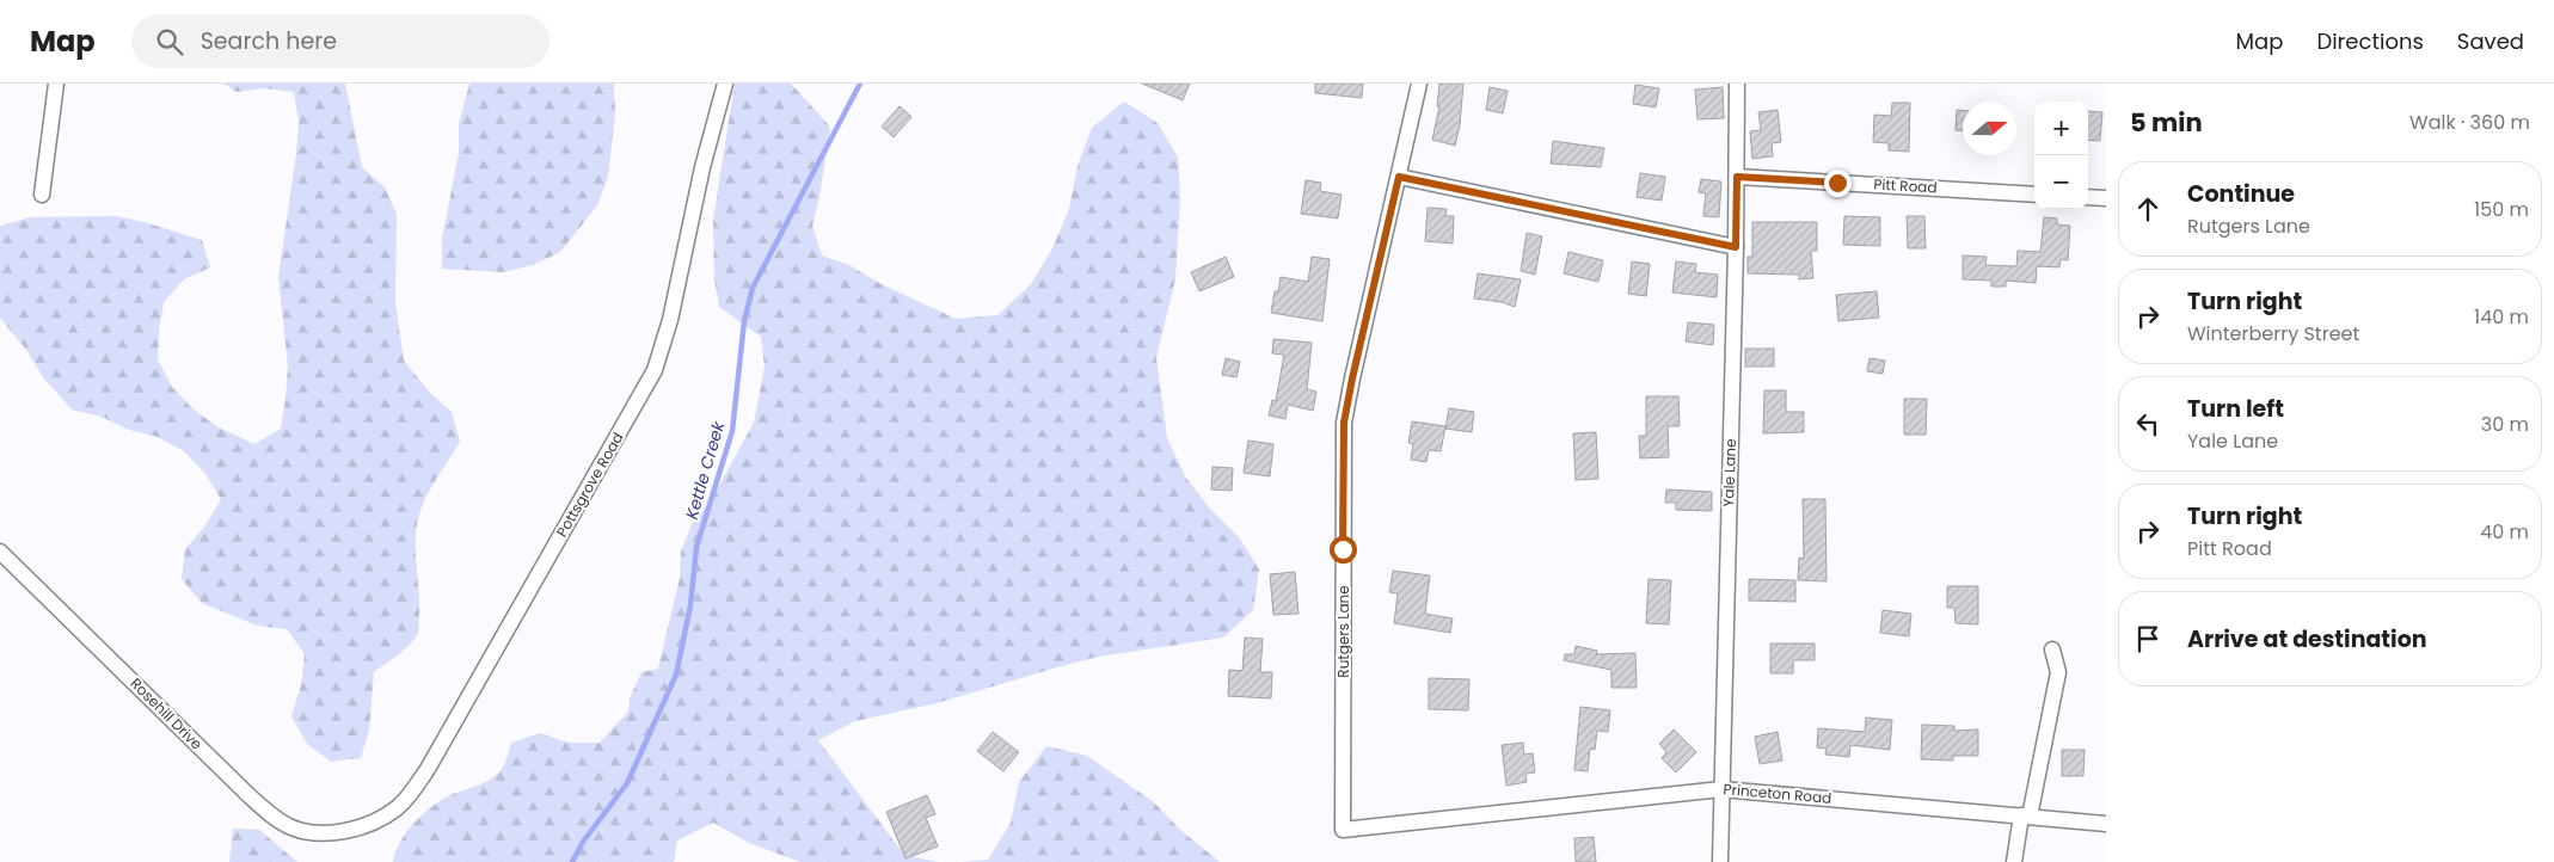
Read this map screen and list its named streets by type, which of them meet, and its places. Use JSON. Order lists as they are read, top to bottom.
{
  "streets": {
    "street": [
      "Pitt Road",
      "Yale Lane",
      "Pottsgrove Road",
      "Rutgers Lane",
      "Rosehill Drive",
      "Princeton Road"
    ]
  },
  "crossings": [
    ["Pitt Road", "Yale Lane"],
    ["Yale Lane", "Princeton Road"],
    ["Pottsgrove Road", "Rosehill Drive"],
    ["Rutgers Lane", "Princeton Road"]
  ],
  "water": ["Kettle Creek"],
  "north": "right",
  "page": {
    "header": "Map",
    "search": "Search here",
    "nav": ["Map", "Directions", "Saved"],
    "heading": ["5 min", "Walk · 360 m"],
    "map_buttons": ["+", "−"],
    "list": [
      ["Continue", "Rutgers Lane", "150 m"],
      ["Turn right", "Winterberry Street", "140 m"],
      ["Turn left", "Yale Lane", "30 m"],
      ["Turn right", "Pitt Road", "40 m"],
      "Arrive at destination"
    ]
  }
}
